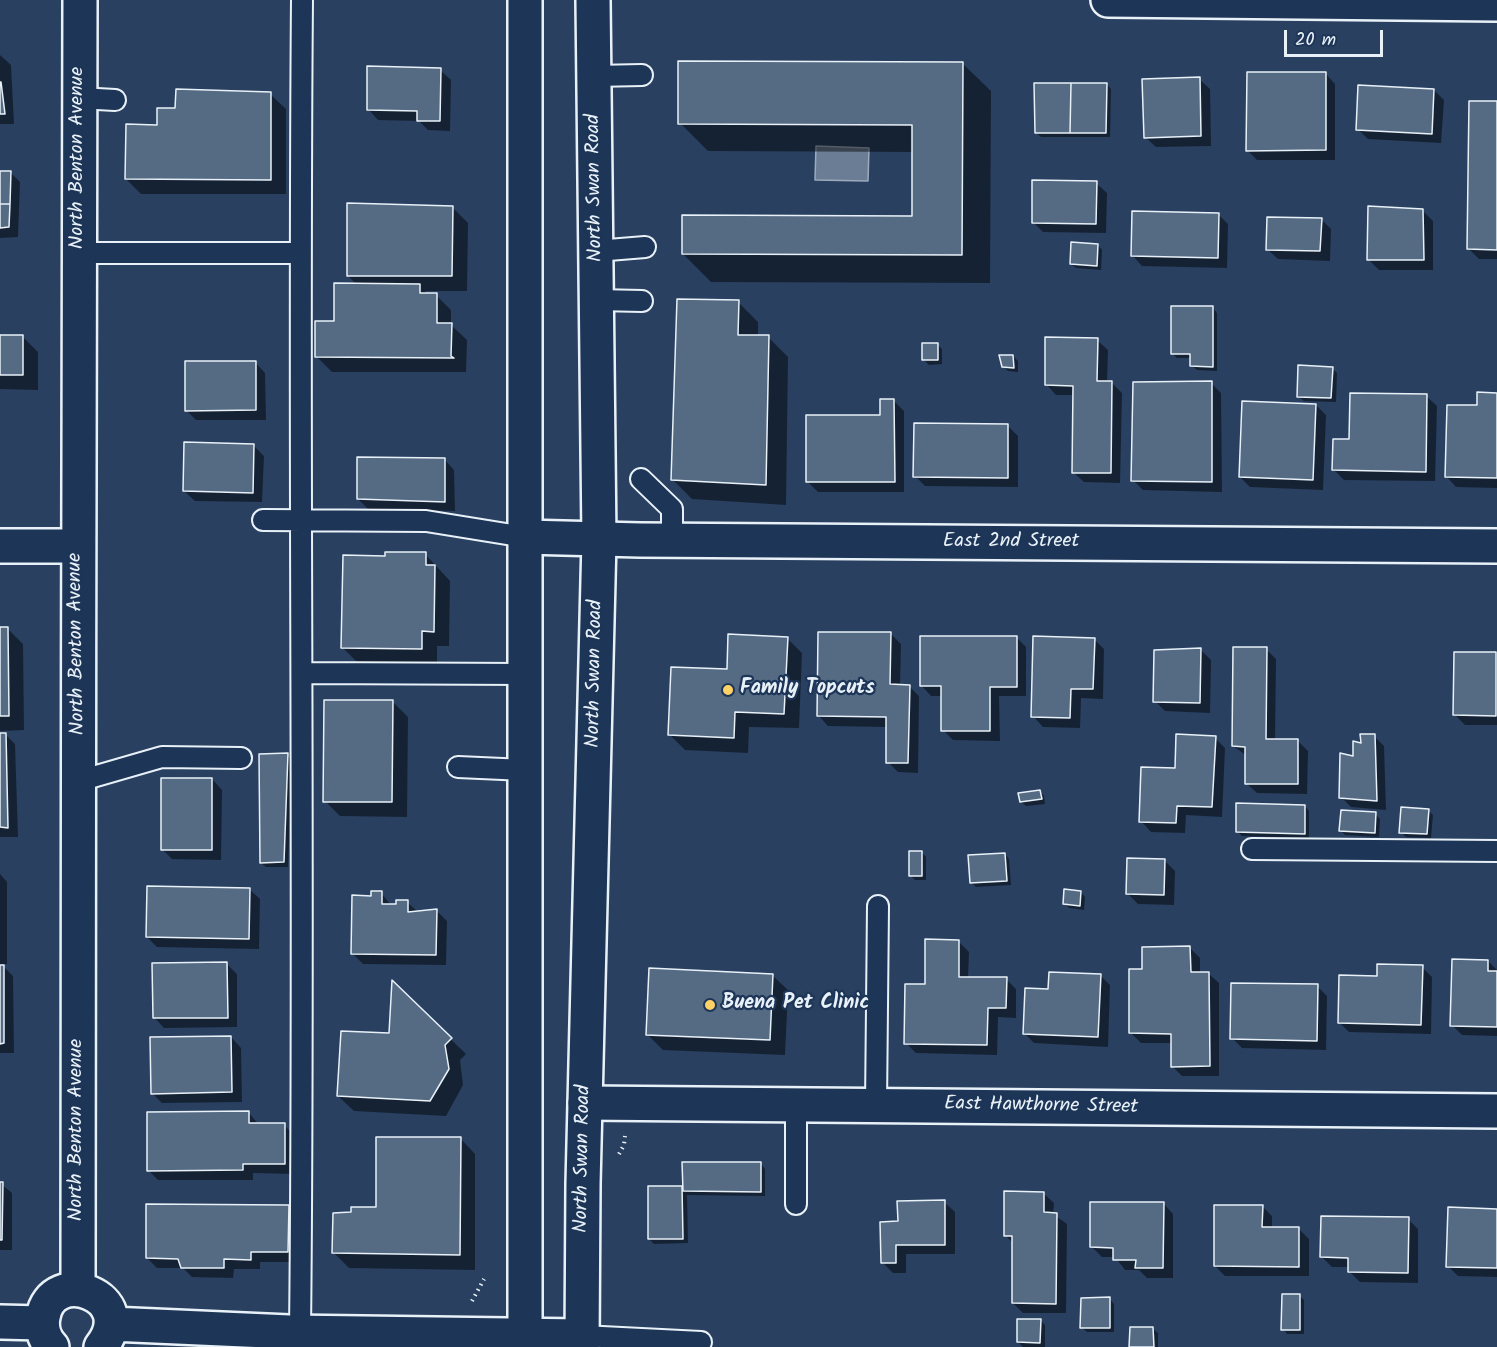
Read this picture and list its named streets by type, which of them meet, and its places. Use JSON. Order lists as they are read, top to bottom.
{
  "streets": {
    "street": [
      "North Benton Avenue",
      "North Swan Road",
      "East 2nd Street",
      "East Hawthorne Street"
    ]
  },
  "crossings": [
    ["North Swan Road", "East 2nd Street"],
    ["North Swan Road", "East Hawthorne Street"]
  ],
  "places": ["Family Topcuts", "Buena Pet Clinic"],
  "scale_bar": "20 m"
}
